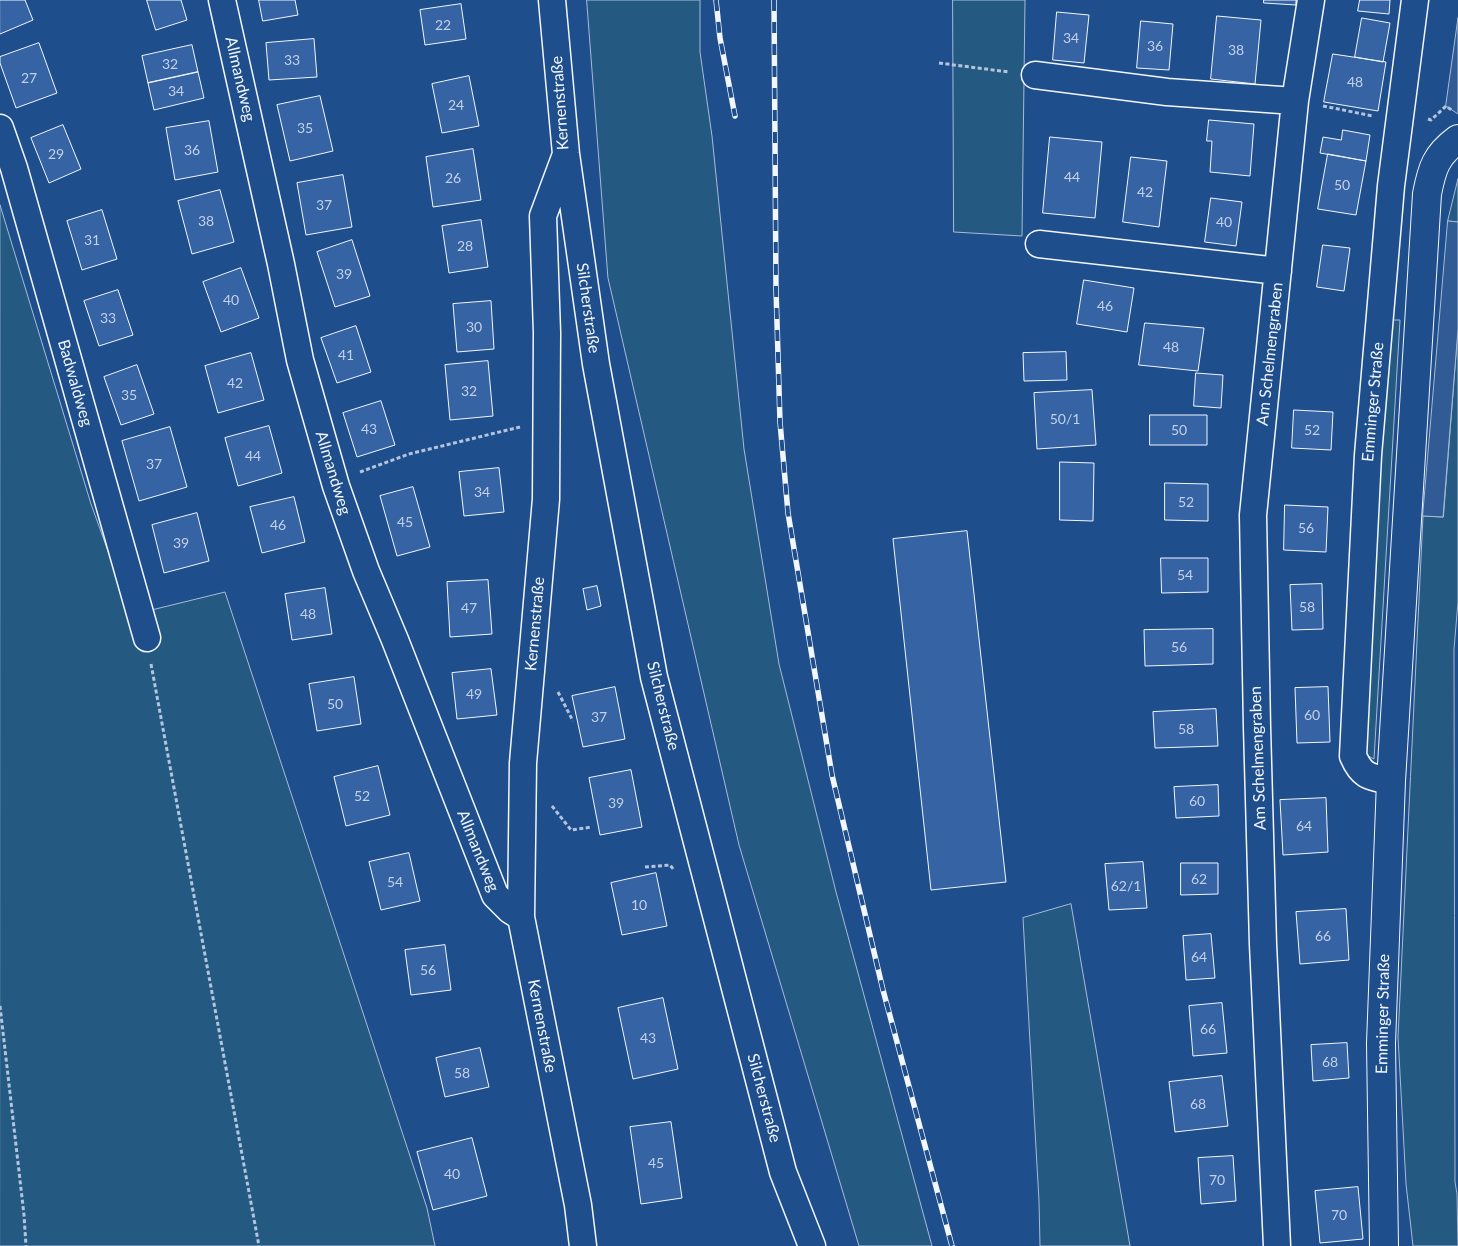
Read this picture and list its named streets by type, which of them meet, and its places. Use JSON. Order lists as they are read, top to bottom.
{
  "streets": {
    "street": [
      "Allmandweg",
      "Kernenstraße",
      "Silcherstraße",
      "Am Schelmengraben",
      "Badwaldweg",
      "Emminger Straße"
    ]
  },
  "crossings": [
    ["Allmandweg", "Kernenstraße"],
    ["Kernenstraße", "Silcherstraße"]
  ],
  "house_numbers": [
    "22",
    "34",
    "36",
    "38",
    "33",
    "32",
    "27",
    "48",
    "34",
    "24",
    "35",
    "36",
    "29",
    "44",
    "26",
    "50",
    "42",
    "37",
    "38",
    "40",
    "31",
    "28",
    "39",
    "40",
    "46",
    "33",
    "30",
    "48",
    "41",
    "42",
    "32",
    "35",
    "50/1",
    "43",
    "50",
    "52",
    "44",
    "37",
    "34",
    "52",
    "45",
    "46",
    "56",
    "39",
    "54",
    "58",
    "47",
    "48",
    "56",
    "49",
    "50",
    "60",
    "37",
    "58",
    "52",
    "60",
    "39",
    "64",
    "62",
    "54",
    "62/1",
    "10",
    "66",
    "64",
    "56",
    "66",
    "43",
    "68",
    "58",
    "68",
    "45",
    "40",
    "70",
    "70"
  ]
}
